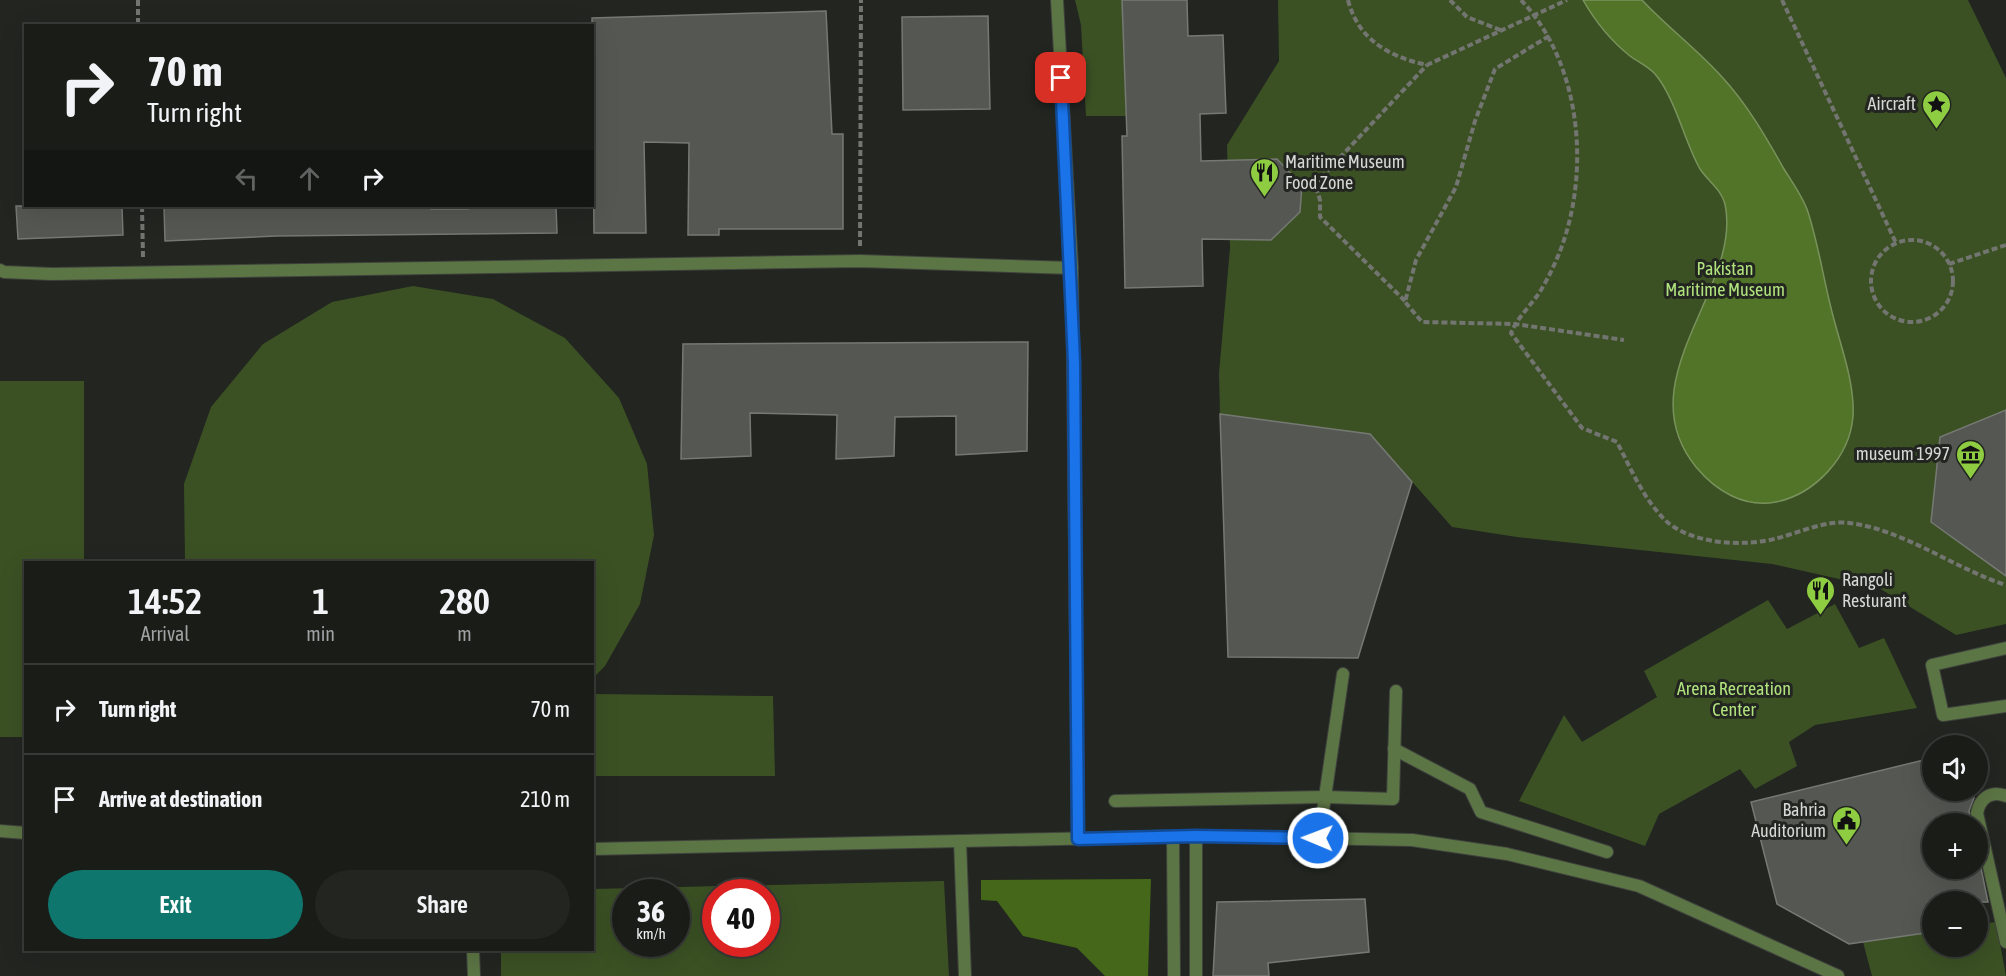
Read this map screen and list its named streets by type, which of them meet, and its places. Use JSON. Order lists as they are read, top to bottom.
{
  "parks": ["Pakistan Maritime Museum", "Arena Recreation Center"],
  "places": {
    "place": ["Aircraft"],
    "restaurant": ["Maritime Museum Food Zone", "Rangoli Resturant"],
    "museum": ["museum 1997"],
    "public building": ["Bahria Auditorium"]
  },
  "page": {
    "turn": ["70 m", "Turn right"],
    "eta": [
      "14:52",
      "Arrival",
      "1",
      "min",
      "280",
      "m"
    ],
    "list": [
      {
        "name": "Turn right",
        "value": "70 m"
      },
      {
        "name": "Arrive at destination",
        "value": "210 m"
      }
    ],
    "map_buttons": ["+", "−"],
    "buttons": ["Exit", "Share"],
    "speed": "36 km/h",
    "limit": "40"
  }
}
